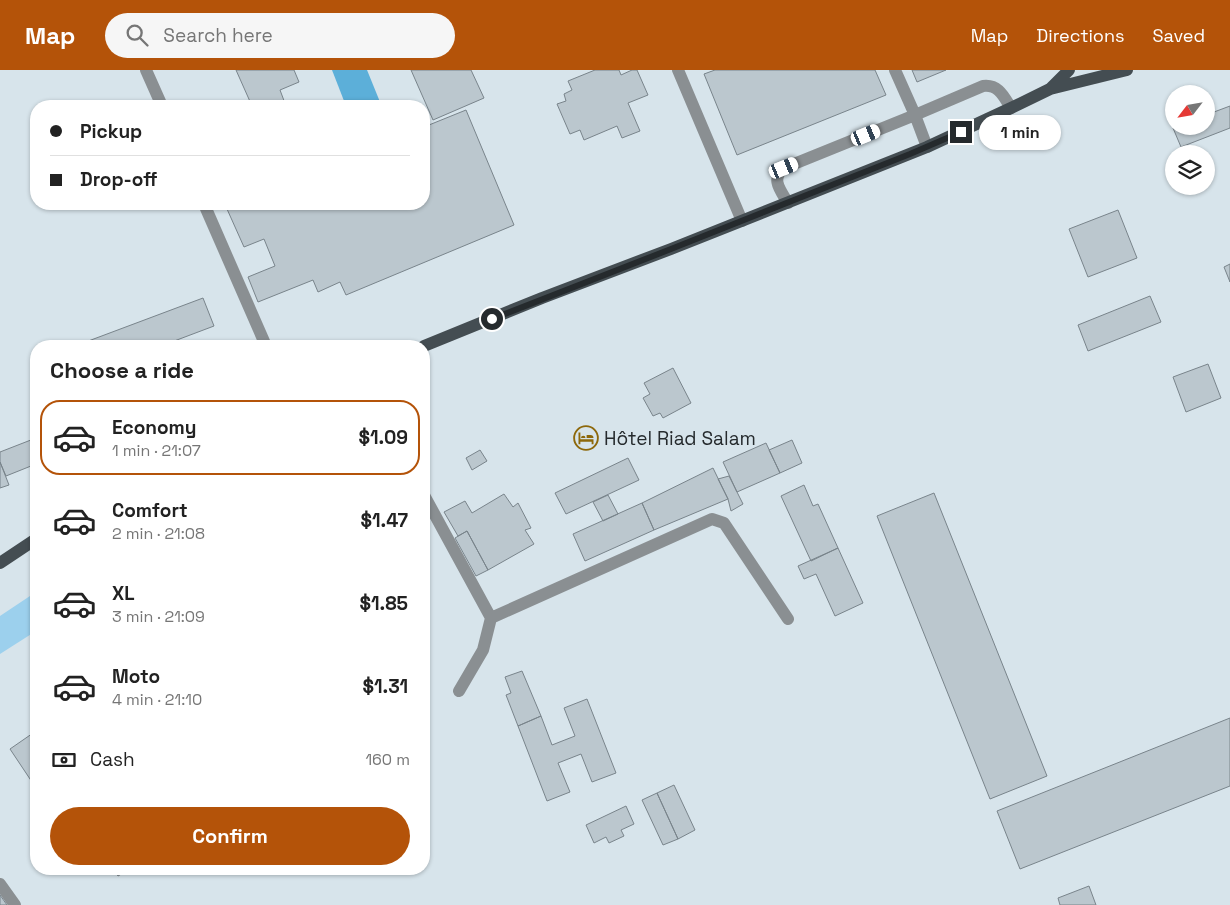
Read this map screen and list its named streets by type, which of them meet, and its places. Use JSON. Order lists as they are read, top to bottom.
{
  "places": {
    "hotel": ["Hôtel Riad Salam"]
  },
  "north": "bottom left",
  "page": {
    "header": "Map",
    "search": "Search here",
    "nav": ["Map", "Directions", "Saved"],
    "banner": ["Pickup", "Drop-off"],
    "bubble": "1 min",
    "heading": "Choose a ride",
    "list": [
      {
        "name": "Economy",
        "note": "1 min · 21:07",
        "value": "$1.09"
      },
      {
        "name": "Comfort",
        "note": "2 min · 21:08",
        "value": "$1.47"
      },
      {
        "name": "XL",
        "note": "3 min · 21:09",
        "value": "$1.85"
      },
      {
        "name": "Moto",
        "note": "4 min · 21:10",
        "value": "$1.31"
      }
    ],
    "pay": ["Cash", "160 m"],
    "buttons": "Confirm"
  }
}
